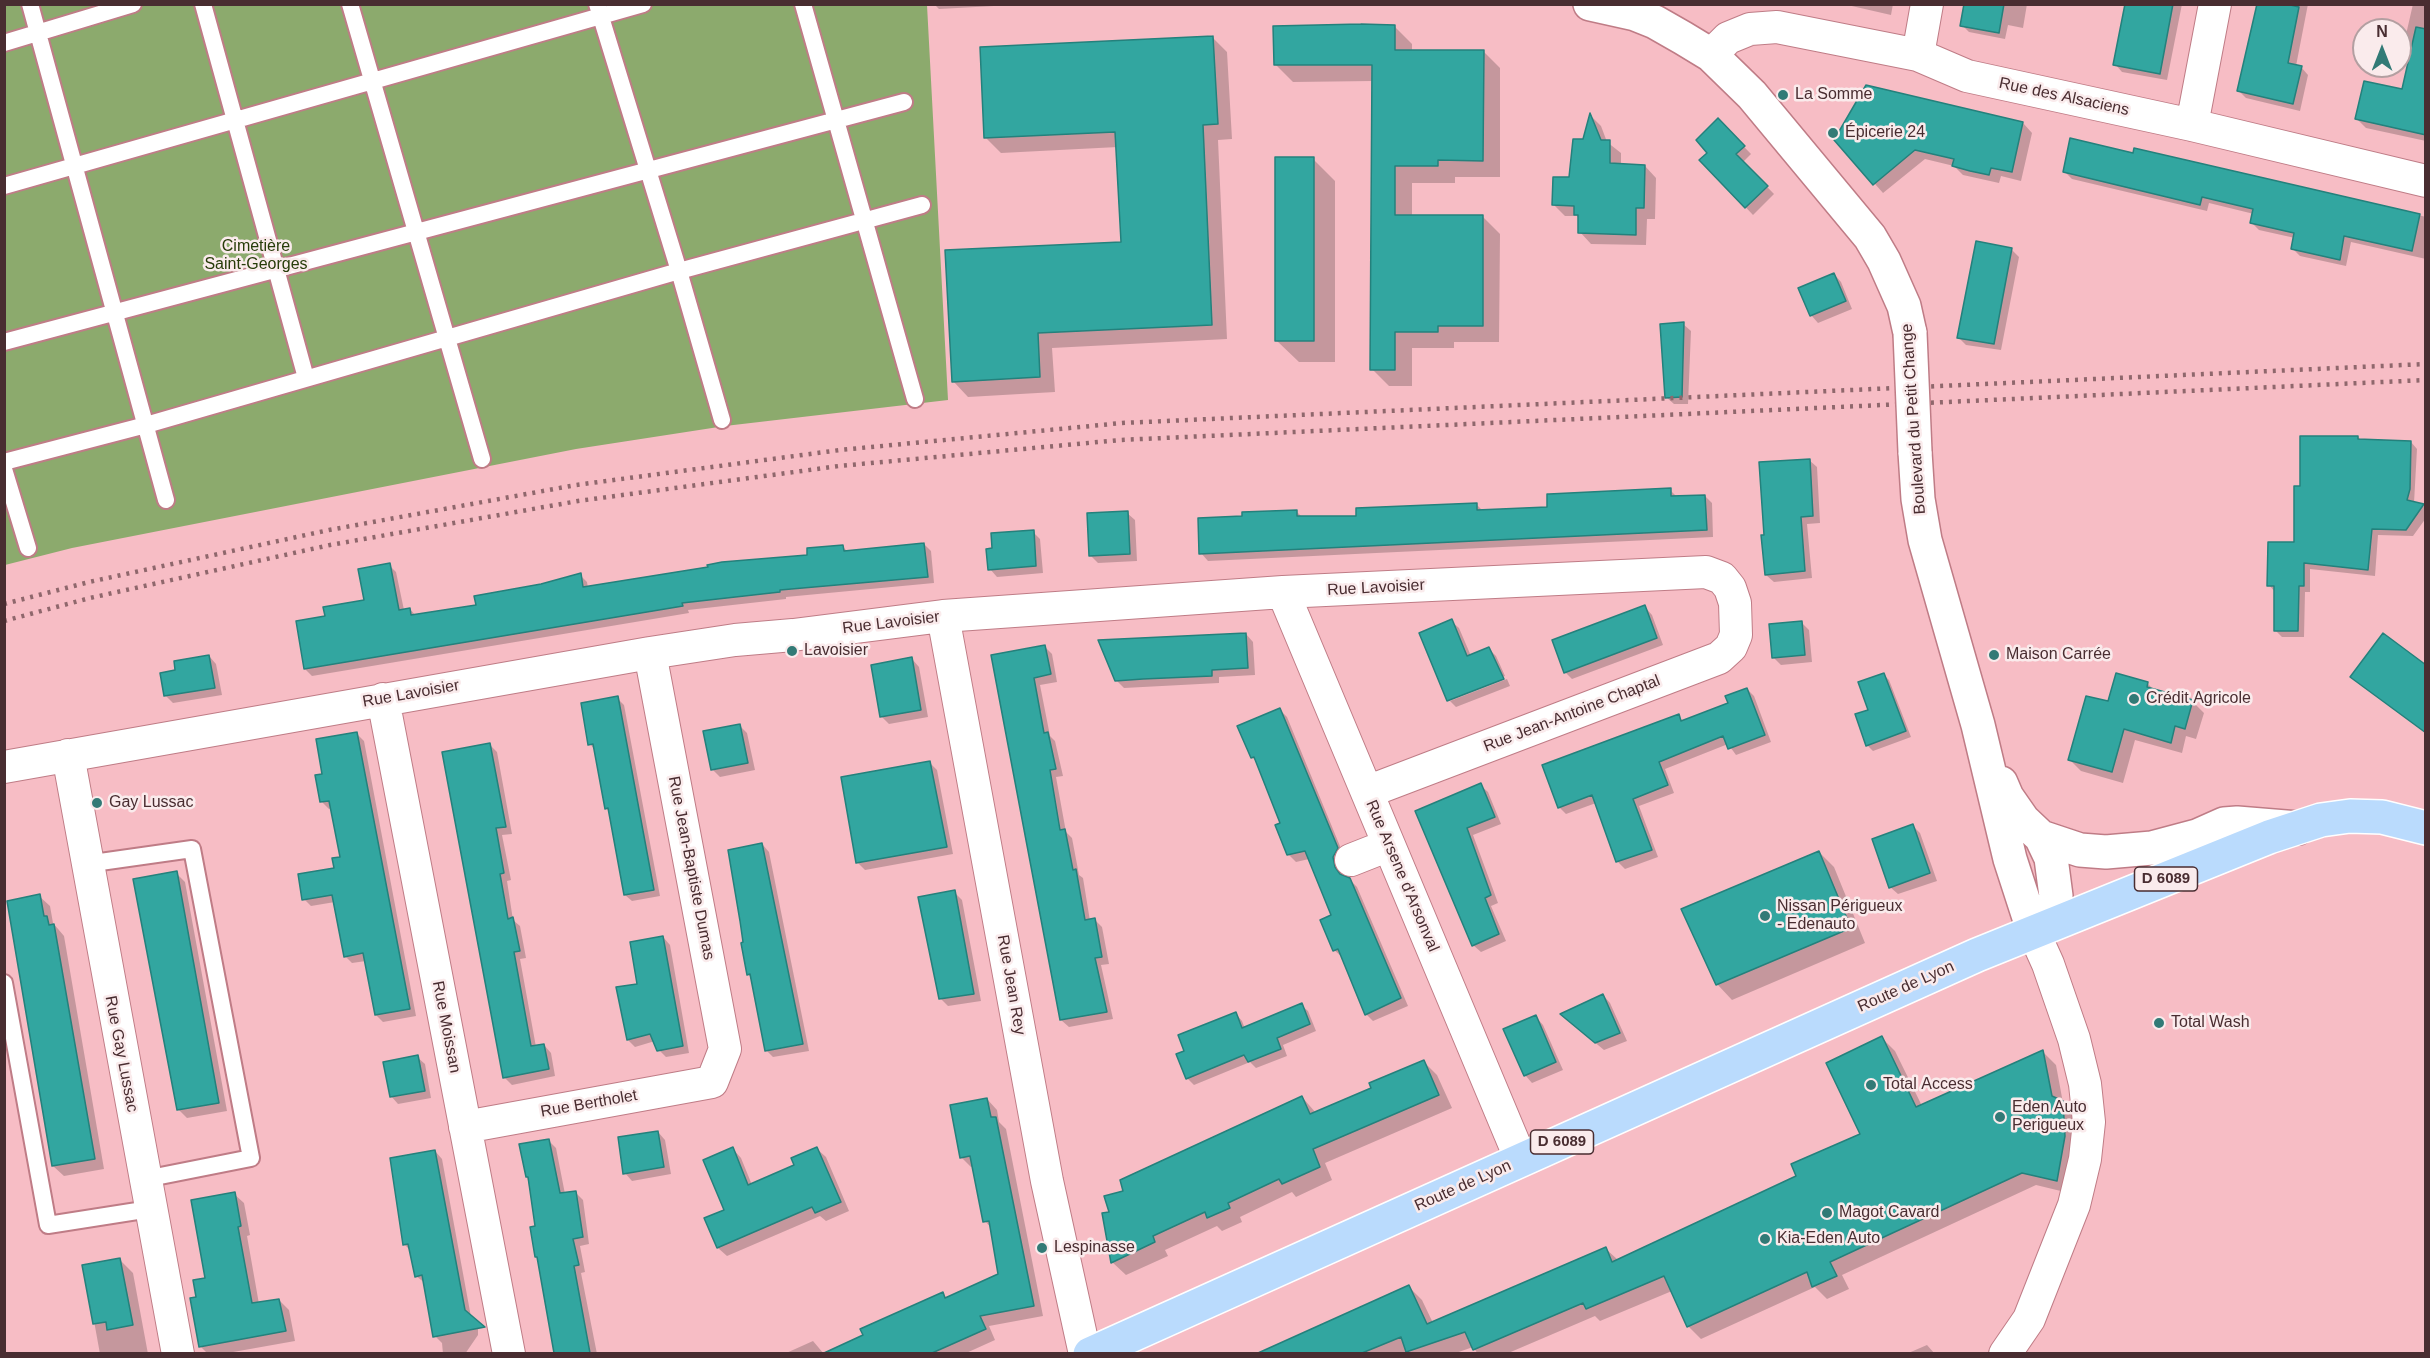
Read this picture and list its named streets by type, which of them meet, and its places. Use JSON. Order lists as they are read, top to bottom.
{
  "streets": {
    "main road": ["Boulevard du Petit Change", "D 6089", "Route de Lyon"],
    "street": [
      "Rue des Alsaciens",
      "Rue Lavoisier",
      "Rue Jean-Antoine Chaptal",
      "Rue Jean-Baptiste Dumas",
      "Rue Arsene d'Arsonval",
      "Rue Jean Rey",
      "Rue Moissan",
      "Rue Gay Lussac",
      "Rue Bertholet"
    ]
  },
  "crossings": [
    ["Rue des Alsaciens", "Boulevard du Petit Change"],
    ["Boulevard du Petit Change", "D 6089"],
    ["Boulevard du Petit Change", "Route de Lyon"],
    ["Rue Lavoisier", "Rue Jean-Antoine Chaptal"],
    ["Rue Lavoisier", "Rue Jean-Baptiste Dumas"],
    ["Rue Lavoisier", "Rue Arsene d'Arsonval"],
    ["Rue Lavoisier", "Rue Jean Rey"],
    ["Rue Lavoisier", "Rue Moissan"],
    ["Rue Lavoisier", "Rue Gay Lussac"],
    ["Rue Jean-Antoine Chaptal", "Rue Arsene d'Arsonval"],
    ["Rue Jean-Baptiste Dumas", "Rue Bertholet"],
    ["Rue Arsene d'Arsonval", "Route de Lyon"],
    ["D 6089", "Route de Lyon"],
    ["Rue Moissan", "Rue Bertholet"]
  ],
  "parks": ["Cimetière Saint-Georges"],
  "places": [
    "La Somme",
    "Épicerie 24",
    "Lavoisier",
    "Maison Carrée",
    "Crédit Agricole",
    "Gay Lussac",
    "Nissan Périgueux - Edenauto",
    "Total Wash",
    "Total Access",
    "Eden Auto Perigueux",
    "Magot Cavard",
    "Kia-Eden Auto",
    "Lespinasse"
  ],
  "north": "top"
}
